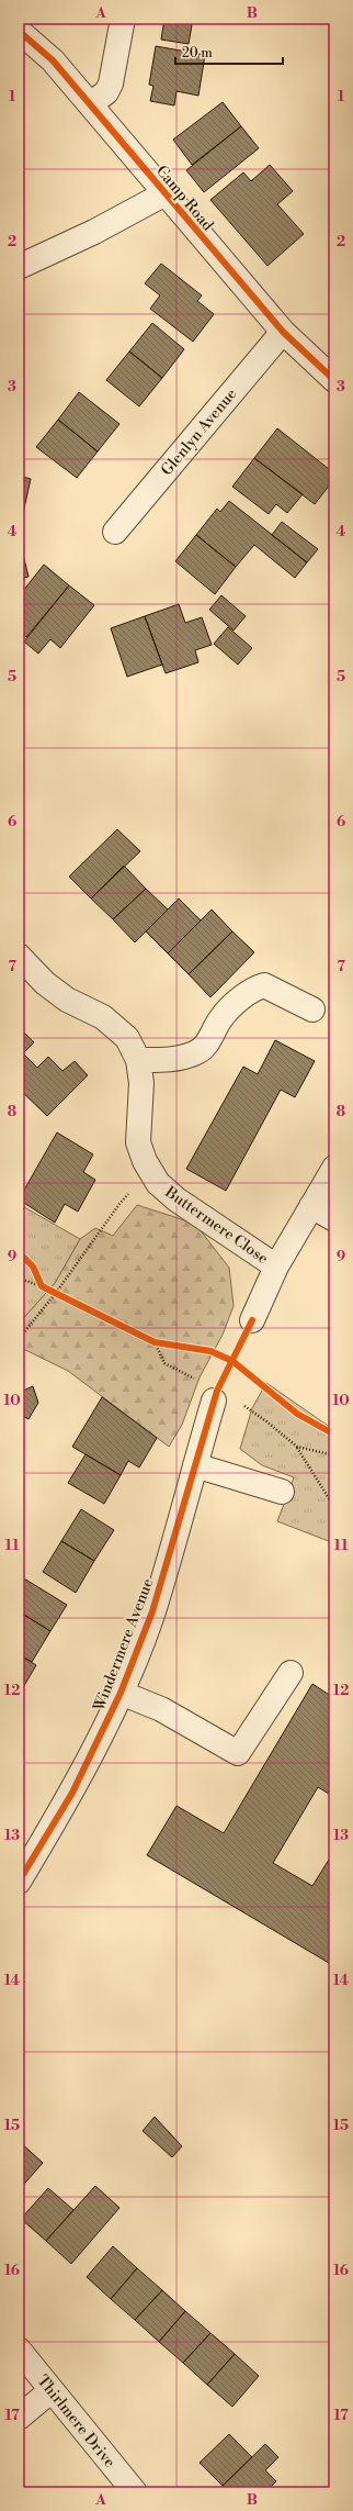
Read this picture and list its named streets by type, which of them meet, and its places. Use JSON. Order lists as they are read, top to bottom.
{
  "streets": {
    "street": [
      "Camp Road",
      "Glenlyn Avenue",
      "Buttermere Close",
      "Windermere Avenue",
      "Thirlmere Drive"
    ]
  },
  "crossings": [
    ["Camp Road", "Glenlyn Avenue"]
  ],
  "scale_bar": "20 m",
  "grid": {
    "columns": ["A", "B"],
    "rows": [
      "1",
      "2",
      "3",
      "4",
      "5",
      "6",
      "7",
      "8",
      "9",
      "10",
      "11",
      "12",
      "13",
      "14",
      "15",
      "16",
      "17"
    ]
  }
}
